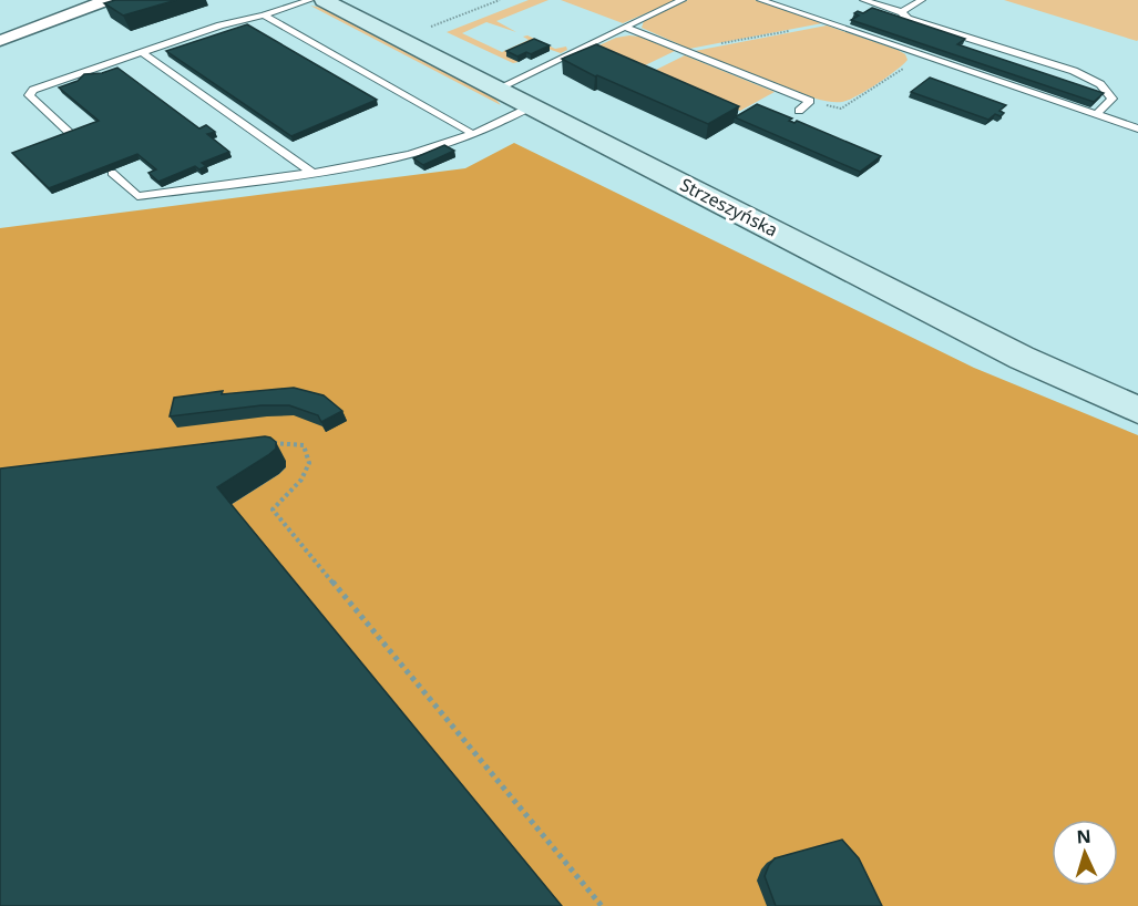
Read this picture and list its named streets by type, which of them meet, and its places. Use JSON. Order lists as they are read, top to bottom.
{
  "streets": {
    "street": ["Strzeszyńska"]
  },
  "north": "top"
}
